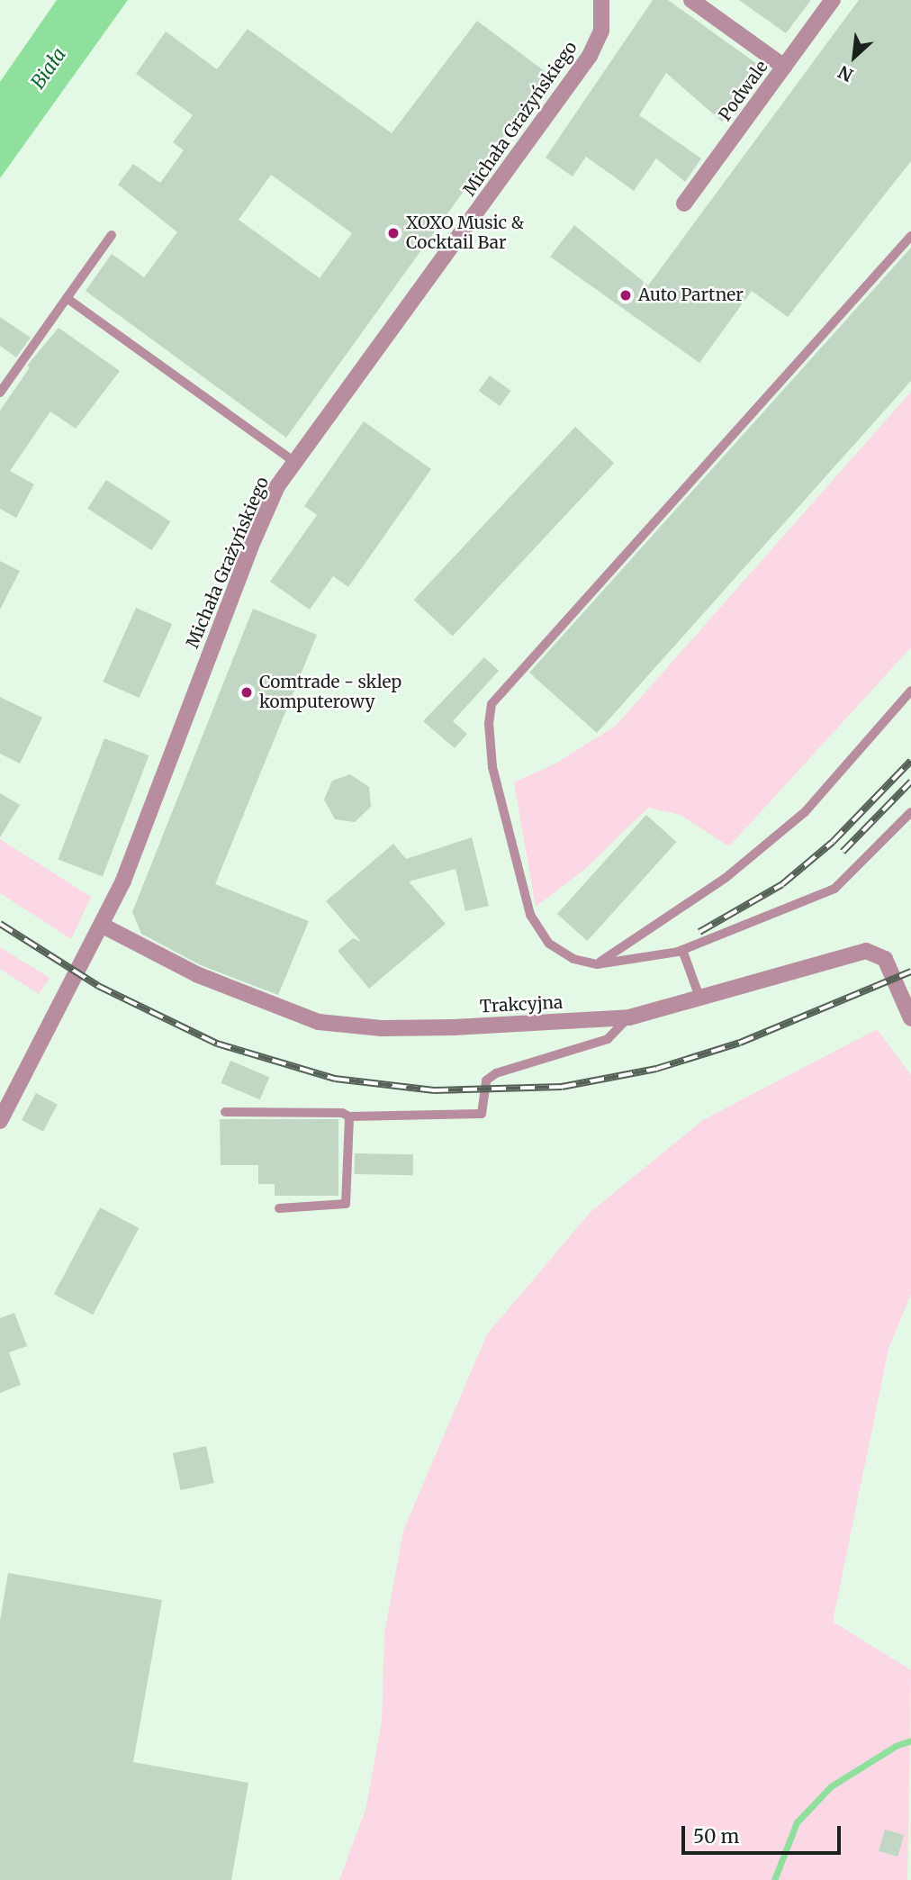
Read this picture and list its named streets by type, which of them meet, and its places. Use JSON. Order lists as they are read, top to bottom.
{
  "streets": {
    "street": ["Podwale", "Michała Grażyńskiego", "Trakcyjna"]
  },
  "crossings": [
    ["Michała Grażyńskiego", "Trakcyjna"]
  ],
  "water": ["Biała"],
  "places": ["XOXO Music & Cocktail Bar", "Auto Partner", "Comtrade - sklep komputerowy"],
  "scale_bar": "50 m",
  "north": "bottom left"
}
